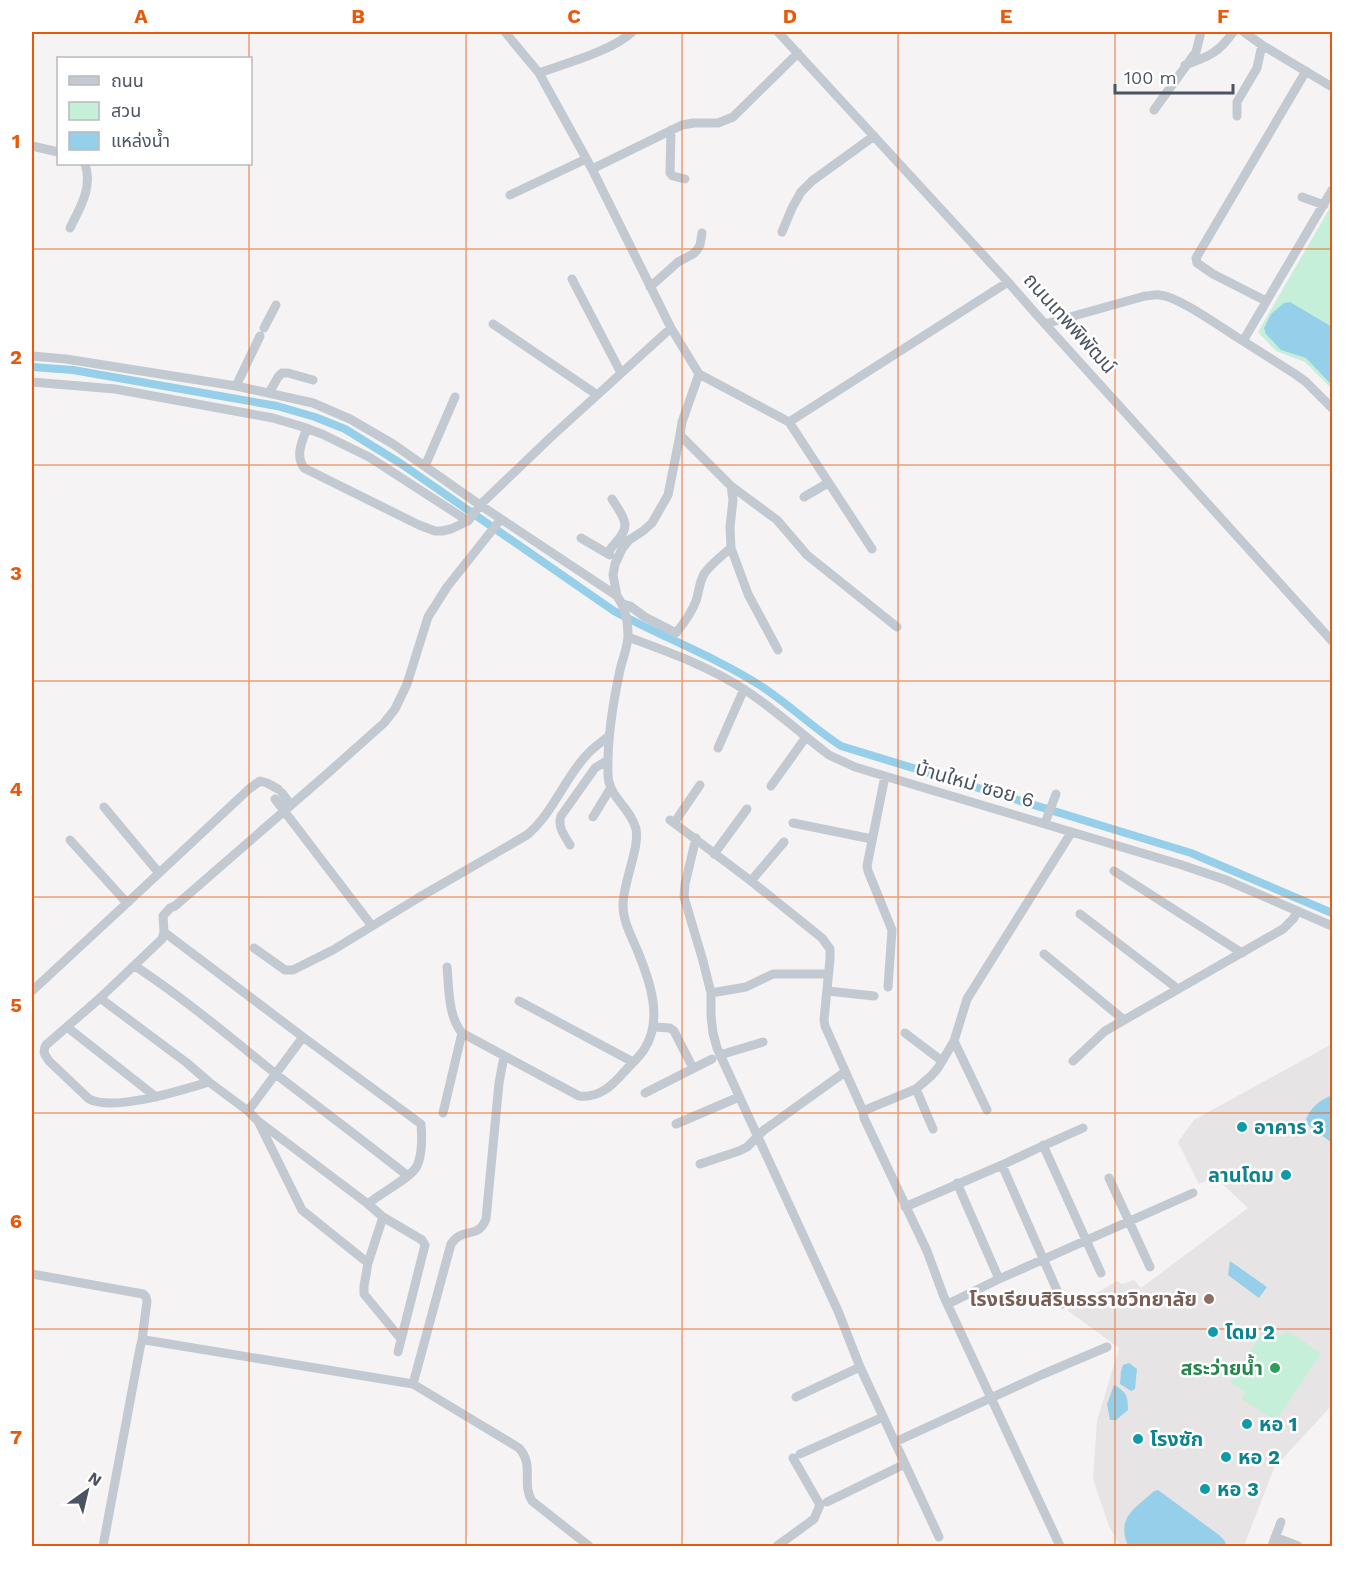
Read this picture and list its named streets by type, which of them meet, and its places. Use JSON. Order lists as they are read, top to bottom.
{
  "streets": {
    "street": ["ถนนเทพพิพัฒน์", "บ้านใหม่ ซอย 6"]
  },
  "places": [
    "อาคาร 3",
    "ลานโดม",
    "โรงเรียนสิรินธรราชวิทยาลัย",
    "โดม 2",
    "สระว่ายน้ำ",
    "หอ 1",
    "โรงซัก",
    "หอ 2",
    "หอ 3"
  ],
  "legend": ["ถนน", "สวน", "แหล่งน้ำ"],
  "scale_bar": "100 m",
  "north": "top right",
  "grid": {
    "columns": [
      "A",
      "B",
      "C",
      "D",
      "E",
      "F"
    ],
    "rows": [
      "1",
      "2",
      "3",
      "4",
      "5",
      "6",
      "7"
    ]
  }
}
